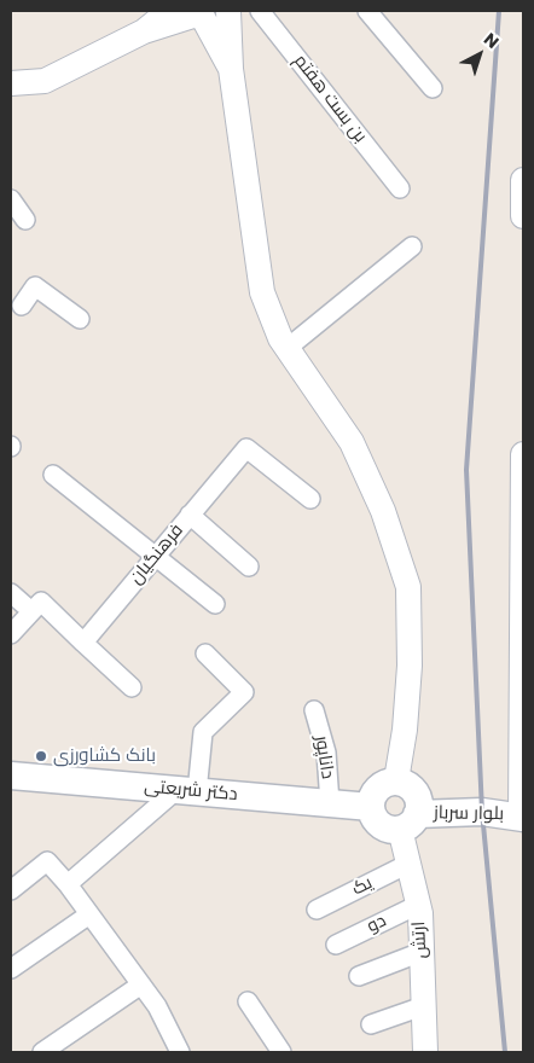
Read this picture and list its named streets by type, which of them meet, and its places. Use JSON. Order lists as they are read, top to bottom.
{
  "streets": {
    "main road": ["دکتر شریعتی", "بلوار سرباز"],
    "street": [
      "بن بست هفتم",
      "فرهنگیان",
      "داناپور",
      "یک",
      "دو",
      "ارتش"
    ]
  },
  "crossings": [
    ["داناپور", "دکتر شریعتی"],
    ["دکتر شریعتی", "بلوار سرباز"],
    ["دکتر شریعتی", "ارتش"],
    ["بلوار سرباز", "ارتش"],
    ["یک", "ارتش"],
    ["دو", "ارتش"]
  ],
  "places": ["بانک کشاورزی"],
  "north": "top right"
}
